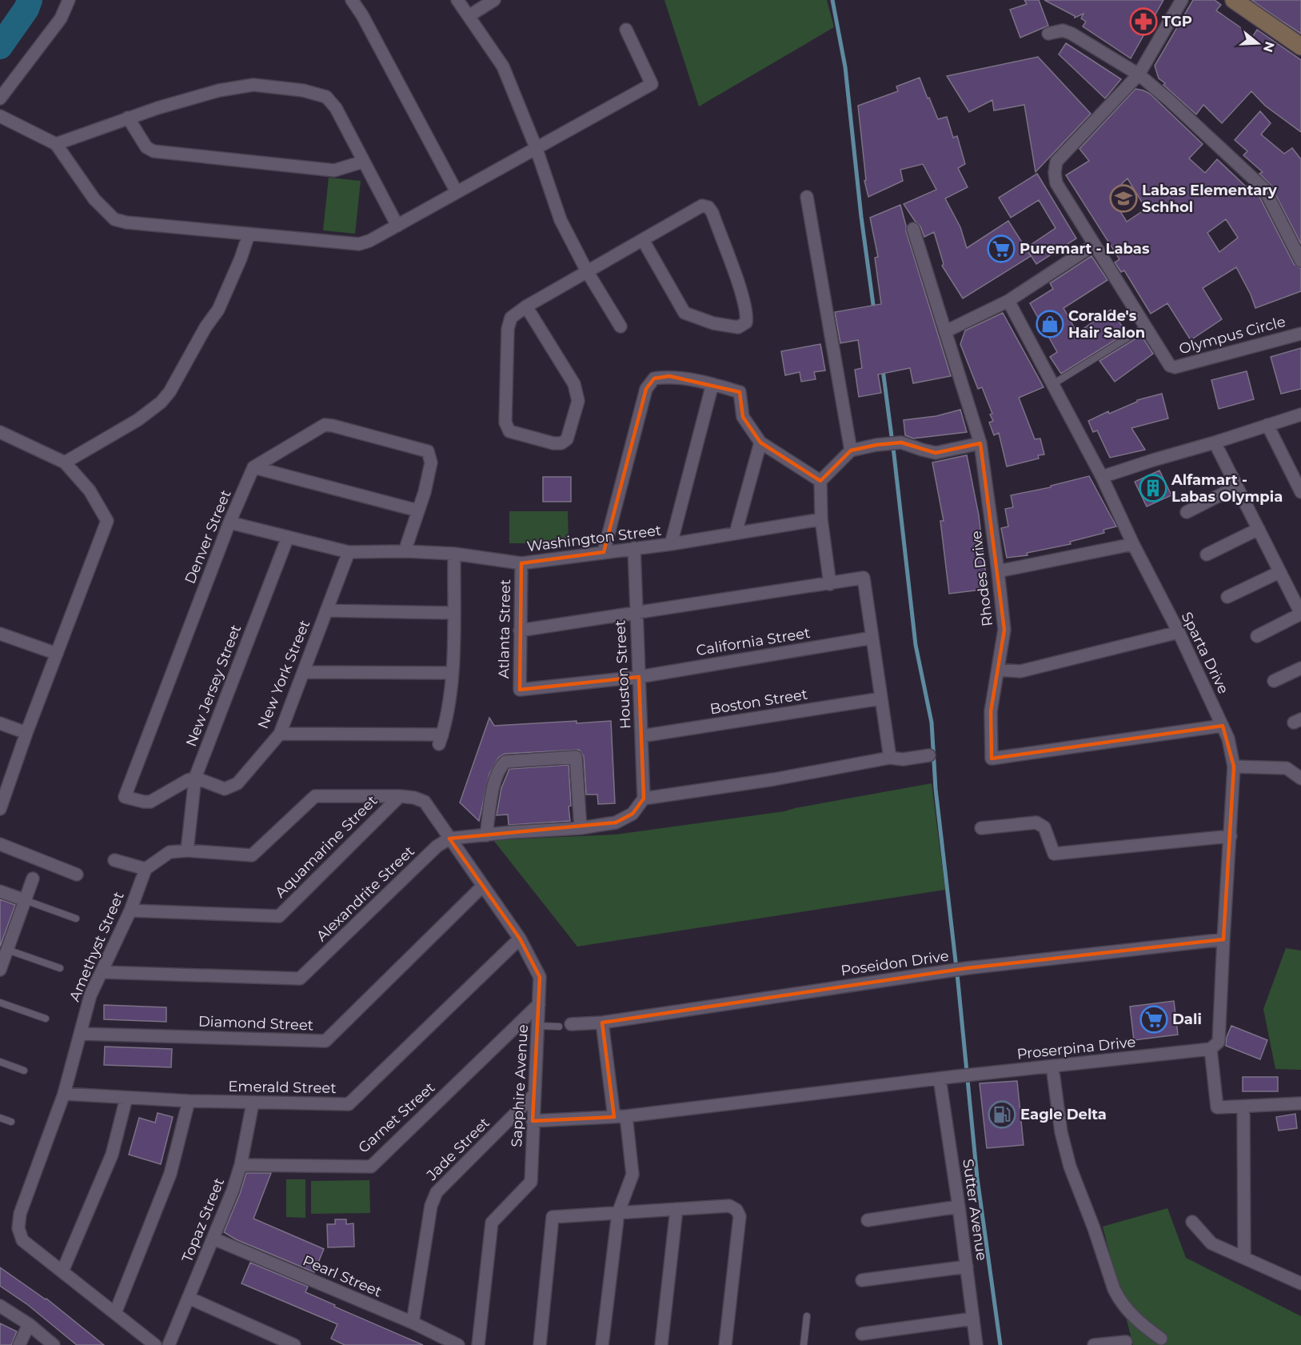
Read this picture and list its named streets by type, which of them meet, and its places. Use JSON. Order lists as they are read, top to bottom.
{
  "streets": {
    "street": [
      "Olympus Circle",
      "Denver Street",
      "Washington Street",
      "Rhodes Drive",
      "Atlanta Street",
      "California Street",
      "Sparta Drive",
      "New York Street",
      "Houston Street",
      "New Jersey Street",
      "Boston Street",
      "Aquamarine Street",
      "Alexandrite Street",
      "Amethyst Street",
      "Poseidon Drive",
      "Diamond Street",
      "Proserpina Drive",
      "Sapphire Avenue",
      "Emerald Street",
      "Garnet Street",
      "Jade Street",
      "Sutter Avenue",
      "Topaz Street",
      "Pearl Street"
    ]
  },
  "crossings": [
    ["Denver Street", "Washington Street"],
    ["Denver Street", "New York Street"],
    ["Denver Street", "New Jersey Street"],
    ["Washington Street", "Atlanta Street"],
    ["Washington Street", "New York Street"],
    ["Washington Street", "Houston Street"],
    ["Washington Street", "New Jersey Street"],
    ["Rhodes Drive", "Sparta Drive"],
    ["Atlanta Street", "California Street"],
    ["Atlanta Street", "Houston Street"],
    ["California Street", "Houston Street"],
    ["Sparta Drive", "Poseidon Drive"],
    ["Sparta Drive", "Proserpina Drive"],
    ["New York Street", "New Jersey Street"],
    ["Houston Street", "Boston Street"],
    ["Aquamarine Street", "Amethyst Street"],
    ["Alexandrite Street", "Amethyst Street"],
    ["Alexandrite Street", "Sapphire Avenue"],
    ["Amethyst Street", "Diamond Street"],
    ["Amethyst Street", "Emerald Street"],
    ["Diamond Street", "Sapphire Avenue"],
    ["Proserpina Drive", "Sapphire Avenue"],
    ["Proserpina Drive", "Sutter Avenue"],
    ["Sapphire Avenue", "Emerald Street"],
    ["Sapphire Avenue", "Garnet Street"],
    ["Sapphire Avenue", "Jade Street"],
    ["Emerald Street", "Topaz Street"],
    ["Garnet Street", "Topaz Street"],
    ["Jade Street", "Pearl Street"],
    ["Topaz Street", "Pearl Street"]
  ],
  "places": {
    "pharmacy": ["TGP"],
    "school or university": ["Labas Elementary Schhol"],
    "supermarket": ["Puremart - Labas", "Dali"],
    "shop": ["Coralde's Hair Salon"],
    "building": ["Alfamart - Labas Olympia"],
    "fuel station": ["Eagle Delta"]
  },
  "north": "right"
}
